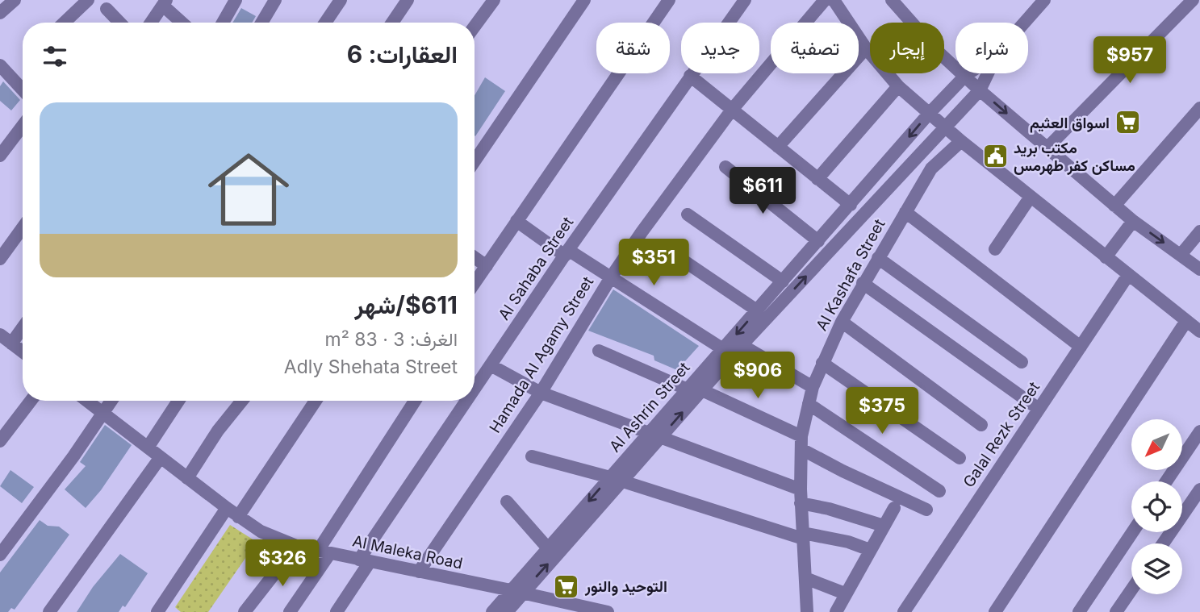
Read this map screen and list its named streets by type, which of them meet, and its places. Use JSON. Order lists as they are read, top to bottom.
{
  "streets": {
    "street": [
      "Al Sahaba Street",
      "Al Kashafa Street",
      "Hamada Al Agamy Street",
      "Al Ashrin Street",
      "Galal Rezk Street",
      "Al Maleka Road"
    ]
  },
  "crossings": [
    ["Al Sahaba Street", "Al Maleka Road"],
    ["Hamada Al Agamy Street", "Al Maleka Road"],
    ["Al Ashrin Street", "Al Maleka Road"]
  ],
  "places": {
    "supermarket": ["اسواق العثيم", "التوحيد والنور"],
    "public building": ["مكتب بريد مساكن كفر طهرمس"]
  },
  "north": "bottom left",
  "page": {
    "chip": [
      "شراء",
      "إيجار",
      "تصفية",
      "جديد",
      "شقة"
    ],
    "heading": "العقارات: 6",
    "price": [
      "$957",
      "$611",
      "$351",
      "$906",
      "$375",
      "$326"
    ],
    "list": [
      {
        "name": "$611/شهر",
        "note": "الغرف: 3 · 83 m² · Adly Shehata Street"
      }
    ]
  }
}
